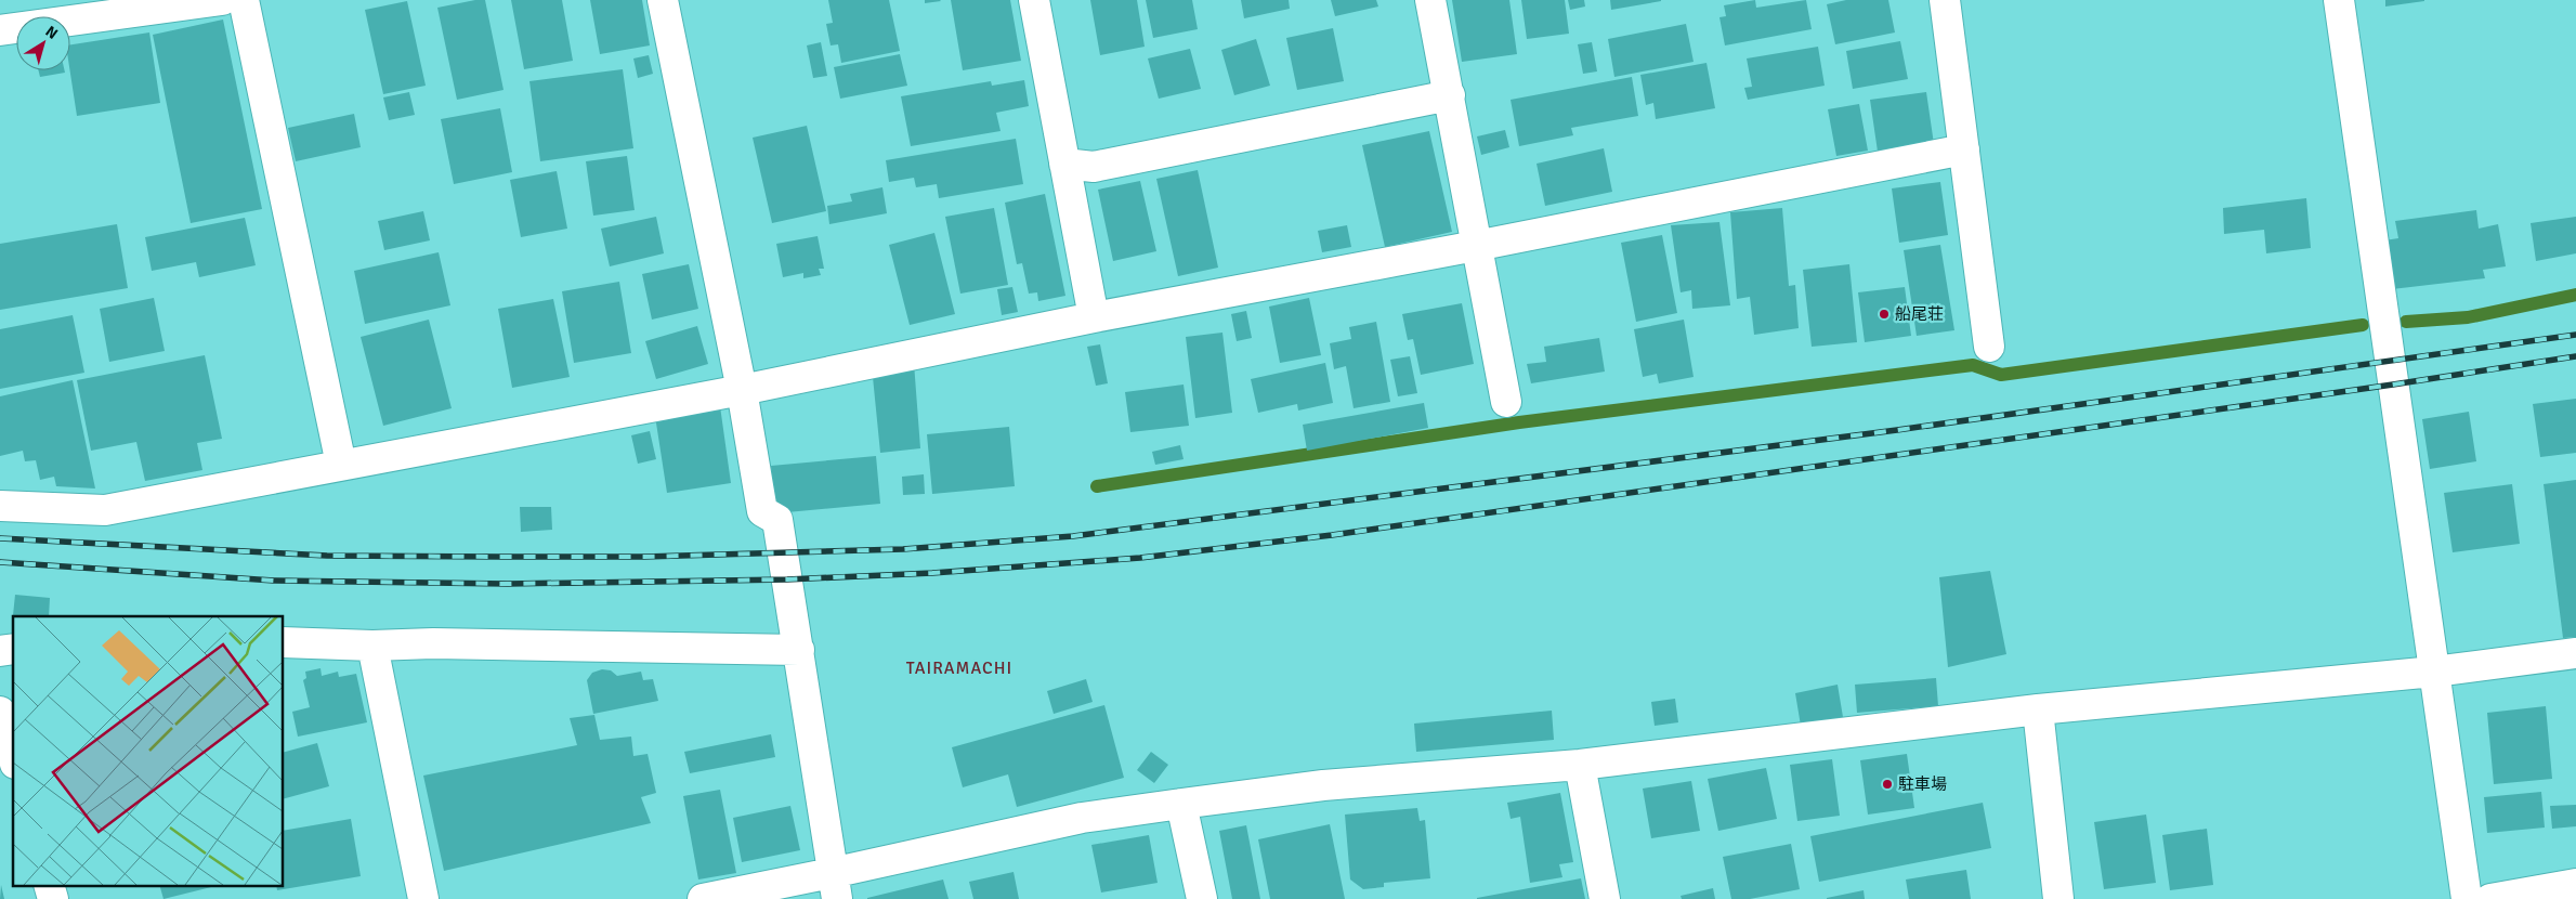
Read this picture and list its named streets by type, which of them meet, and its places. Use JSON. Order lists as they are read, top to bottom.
{
  "districts": ["TAIRAMACHI"],
  "places": ["船尾荘", "駐車場"],
  "north": "top right"
}
